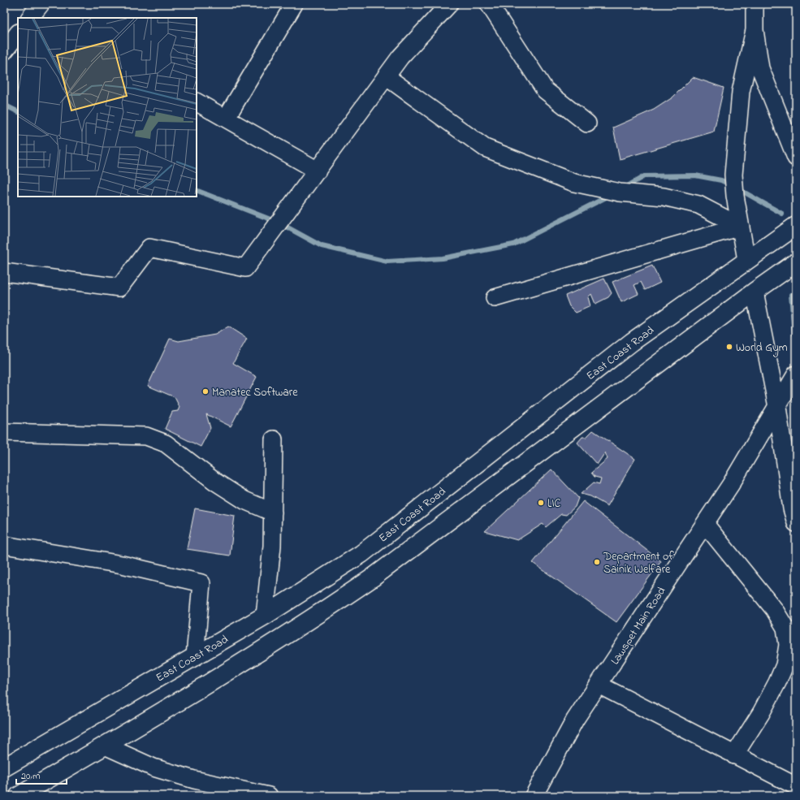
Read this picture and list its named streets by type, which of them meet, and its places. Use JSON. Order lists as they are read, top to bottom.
{
  "streets": {
    "highway": ["East Coast Road"],
    "street": ["Lawspet Main Road"]
  },
  "places": [
    "World Gym",
    "Manatec Software",
    "LIC",
    "Department of Sainik Welfare"
  ],
  "scale_bar": "20 m"
}
